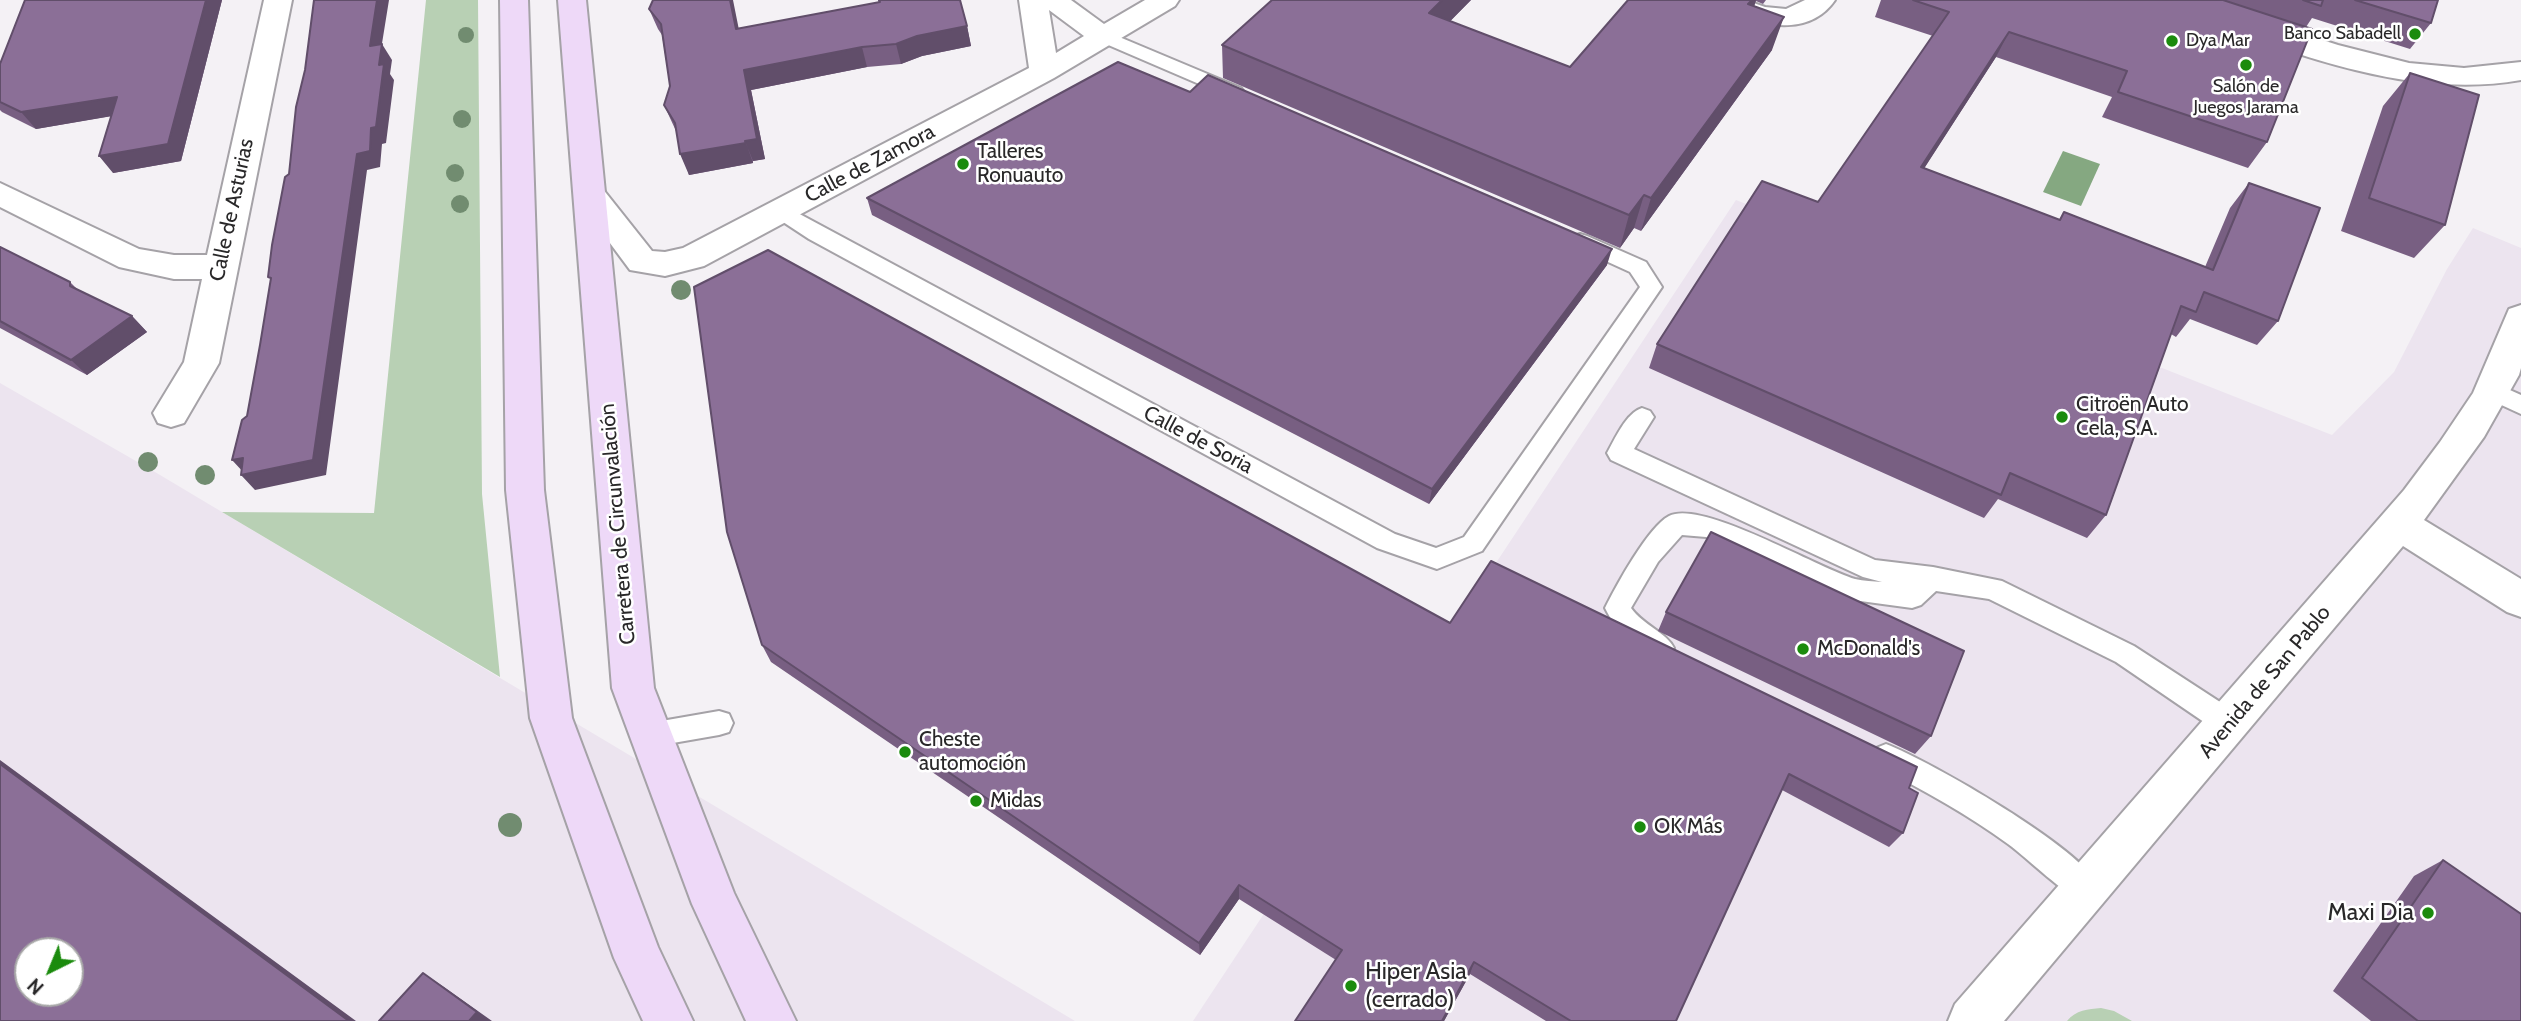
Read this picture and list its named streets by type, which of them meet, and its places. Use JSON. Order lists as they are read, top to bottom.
{
  "streets": {
    "main road": ["Carretera de Circunvalación"],
    "street": ["Calle de Zamora", "Calle de Asturias", "Avenida de San Pablo"],
    "lane": ["Calle de Soria"]
  },
  "crossings": [
    ["Calle de Zamora", "Calle de Soria"],
    ["Calle de Zamora", "Carretera de Circunvalación"]
  ],
  "places": [
    "Banco Sabadell",
    "Dya Mar",
    "Salón de Juegos Jarama",
    "Talleres Ronuauto",
    "Citroën Auto Cela, S.A.",
    "McDonald's",
    "Cheste automoción",
    "Midas",
    "OK Más",
    "Maxi Dia",
    "Hiper Asia (cerrado)"
  ],
  "north": "bottom left"
}
